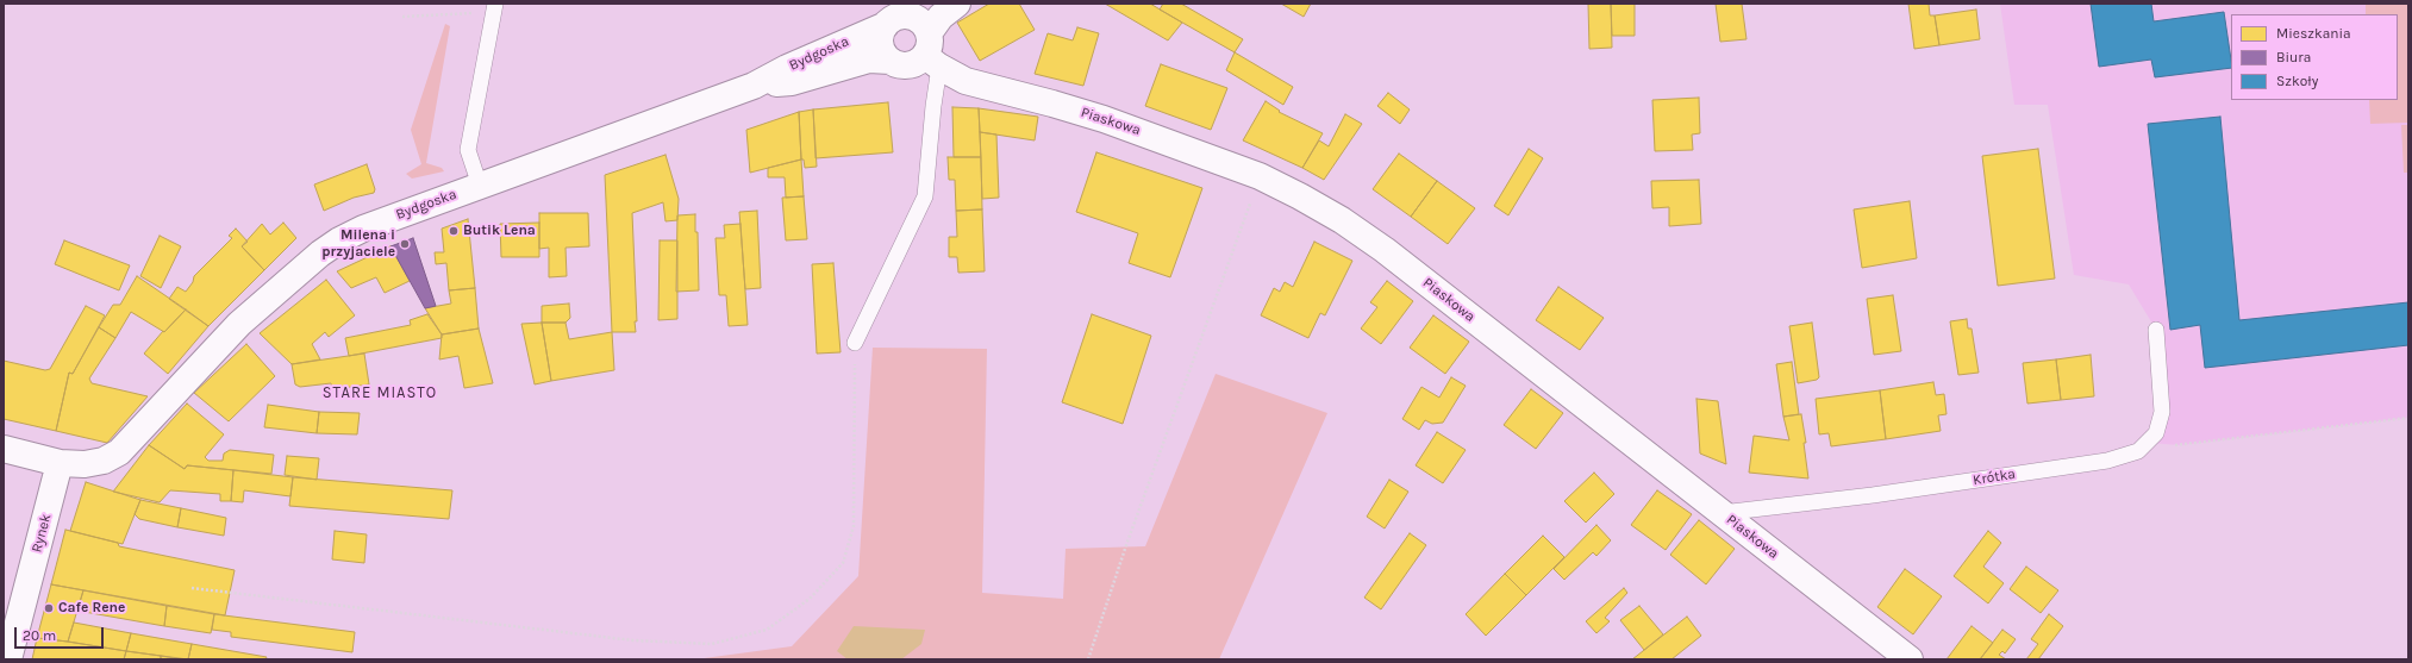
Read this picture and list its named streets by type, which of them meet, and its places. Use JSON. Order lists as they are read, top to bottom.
{
  "streets": {
    "street": ["Bydgoska", "Piaskowa", "Rynek"],
    "lane": ["Krótka"]
  },
  "crossings": [
    ["Bydgoska", "Piaskowa"],
    ["Bydgoska", "Rynek"],
    ["Piaskowa", "Krótka"]
  ],
  "districts": ["STARE MIASTO"],
  "places": ["Butik Lena", "Milena i przyjaciele", "Cafe Rene"],
  "legend": ["Mieszkania", "Biura", "Szkoły"],
  "scale_bar": "20 m"
}
